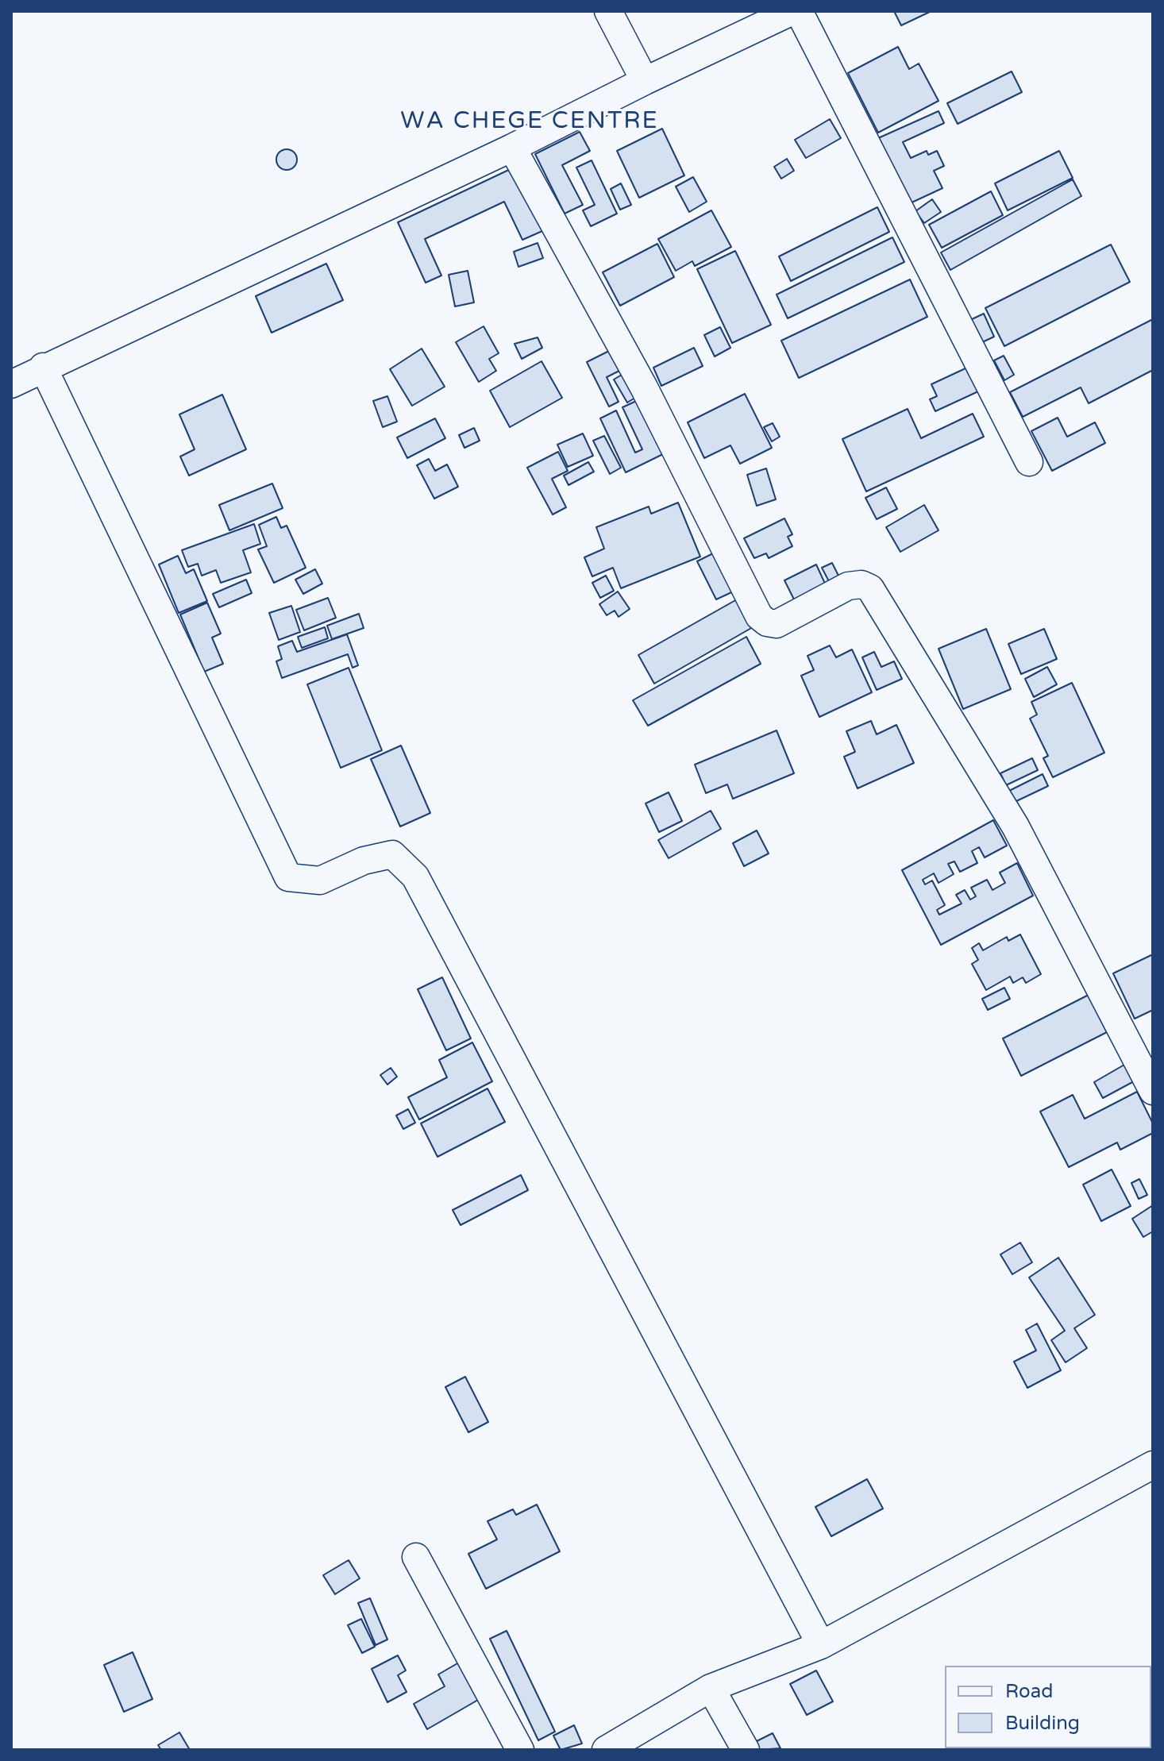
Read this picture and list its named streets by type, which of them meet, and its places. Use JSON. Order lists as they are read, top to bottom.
{
  "districts": ["WA CHEGE CENTRE"],
  "legend": ["Road", "Building"]
}
